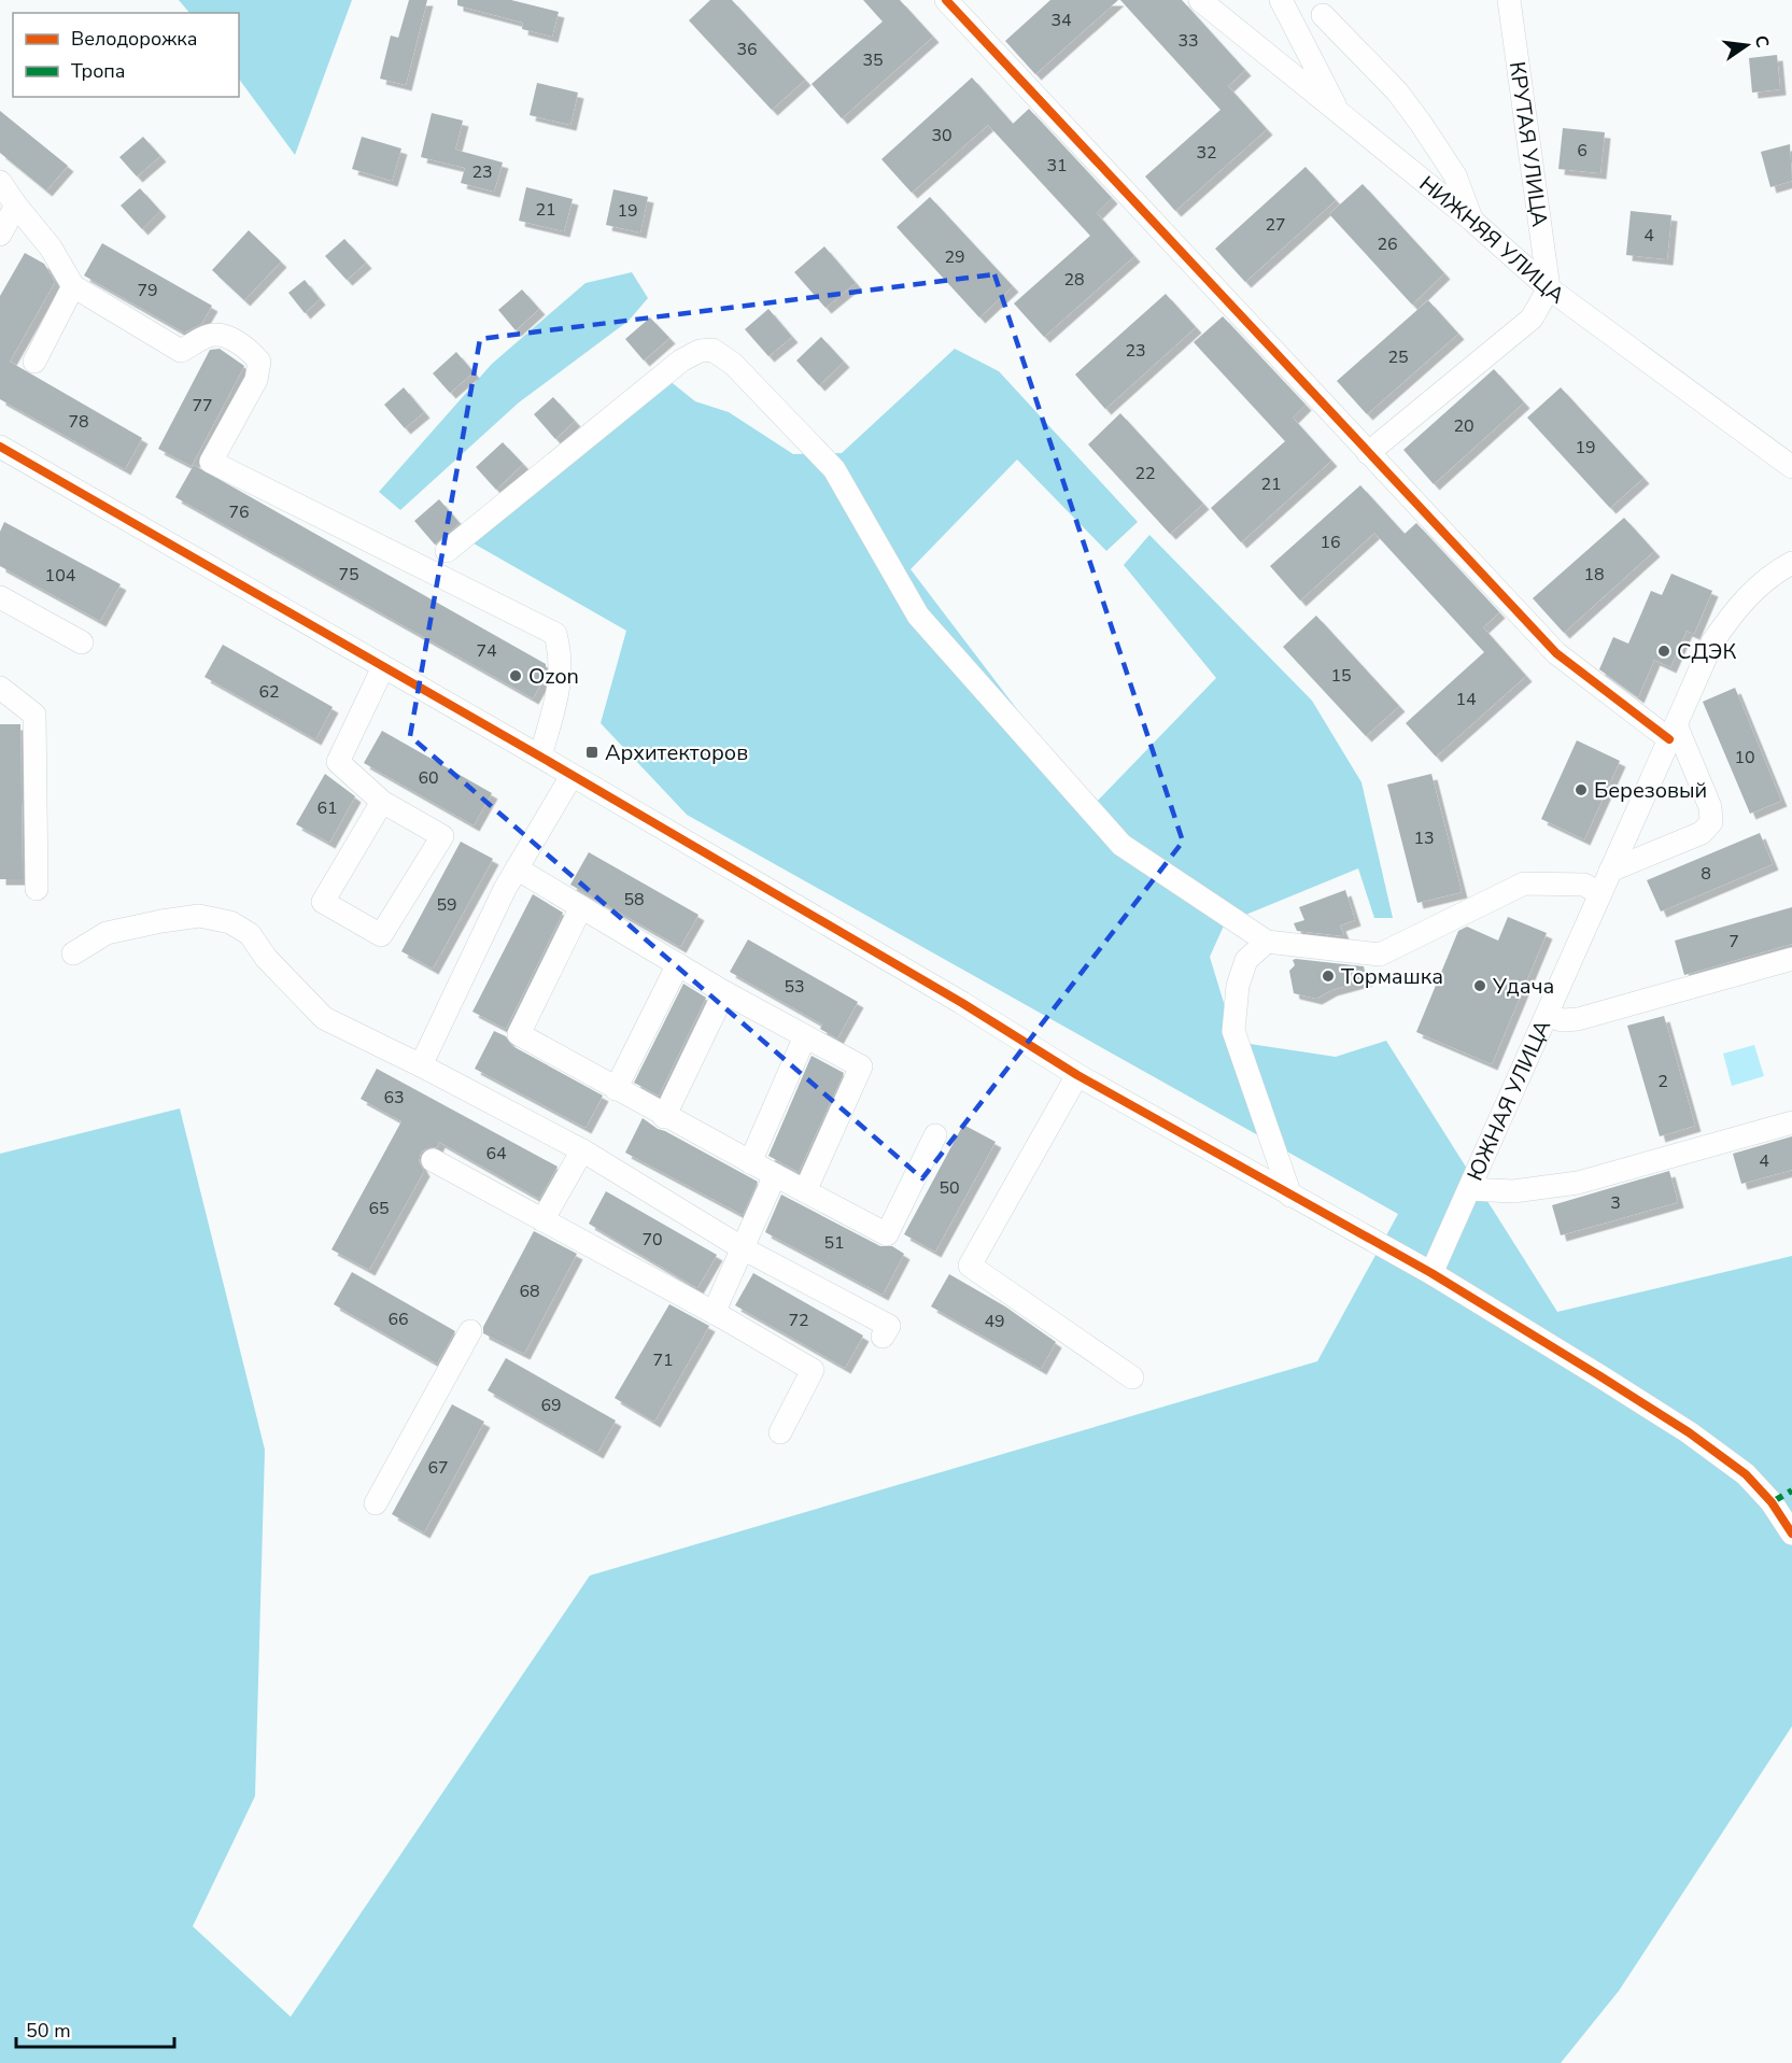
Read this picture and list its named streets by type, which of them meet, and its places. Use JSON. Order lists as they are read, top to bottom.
{
  "streets": {
    "street": ["КРУТАЯ УЛИЦА", "НИЖНЯЯ УЛИЦА", "ЮЖНАЯ УЛИЦА"]
  },
  "crossings": [
    ["КРУТАЯ УЛИЦА", "НИЖНЯЯ УЛИЦА"]
  ],
  "places": {
    "other": [
      "СДЭК",
      "Ozon",
      "Березовый",
      "Тормашка",
      "Удача"
    ],
    "transit": ["Архитекторов"]
  },
  "house_numbers": [
    "34",
    "33",
    "36",
    "35",
    "30",
    "6",
    "32",
    "31",
    "23",
    "21",
    "19",
    "27",
    "4",
    "26",
    "29",
    "28",
    "79",
    "23",
    "25",
    "77",
    "78",
    "20",
    "19",
    "22",
    "21",
    "76",
    "16",
    "75",
    "18",
    "104",
    "74",
    "15",
    "62",
    "14",
    "10",
    "60",
    "61",
    "13",
    "8",
    "58",
    "59",
    "7",
    "53",
    "2",
    "63",
    "64",
    "4",
    "50",
    "3",
    "65",
    "70",
    "51",
    "68",
    "66",
    "72",
    "49",
    "71",
    "69",
    "67"
  ],
  "legend": ["Велодорожка", "Тропа"],
  "scale_bar": "50 m",
  "north": "right"
}
